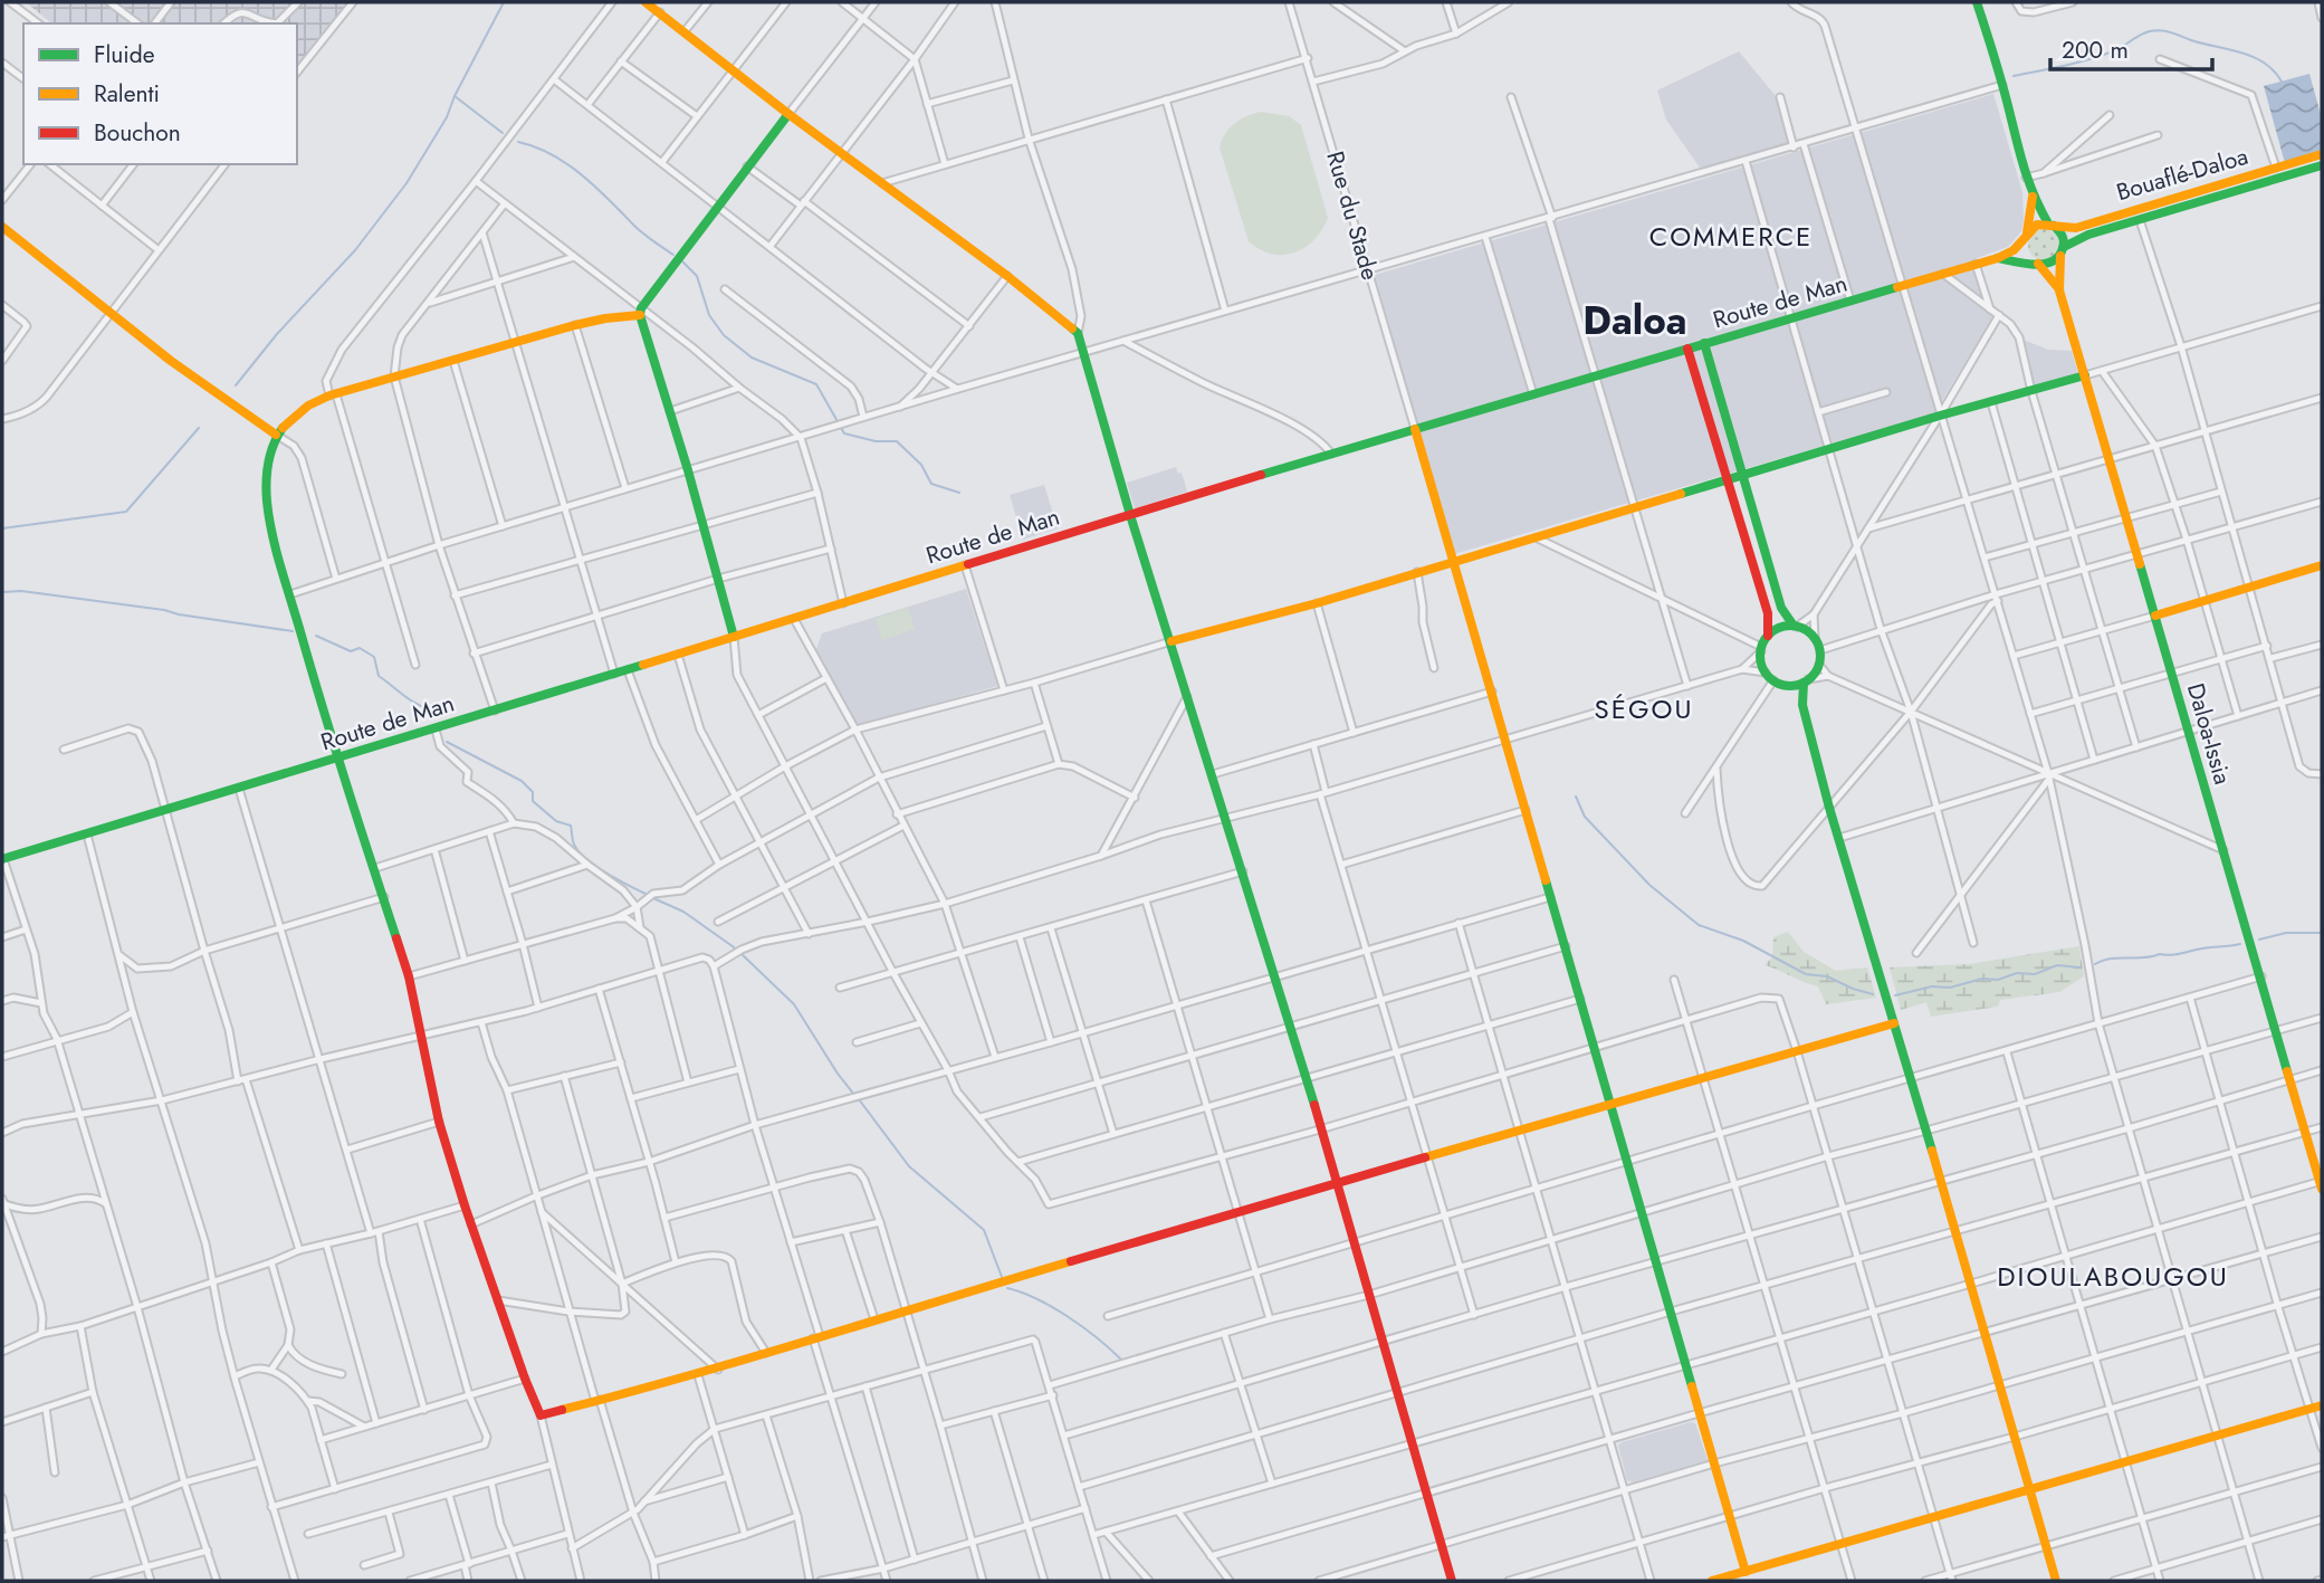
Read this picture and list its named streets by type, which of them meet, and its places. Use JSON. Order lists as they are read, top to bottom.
{
  "streets": {
    "main road": ["Bouaflé-Daloa", "Route de Man", "Daloa-Issia"],
    "street": ["Rue du Stade"]
  },
  "crossings": [
    ["Rue du Stade", "Route de Man"]
  ],
  "districts": [
    "COMMERCE",
    "Daloa",
    "SÉGOU",
    "DIOULABOUGOU"
  ],
  "legend": ["Fluide", "Ralenti", "Bouchon"],
  "scale_bar": "200 m"
}
